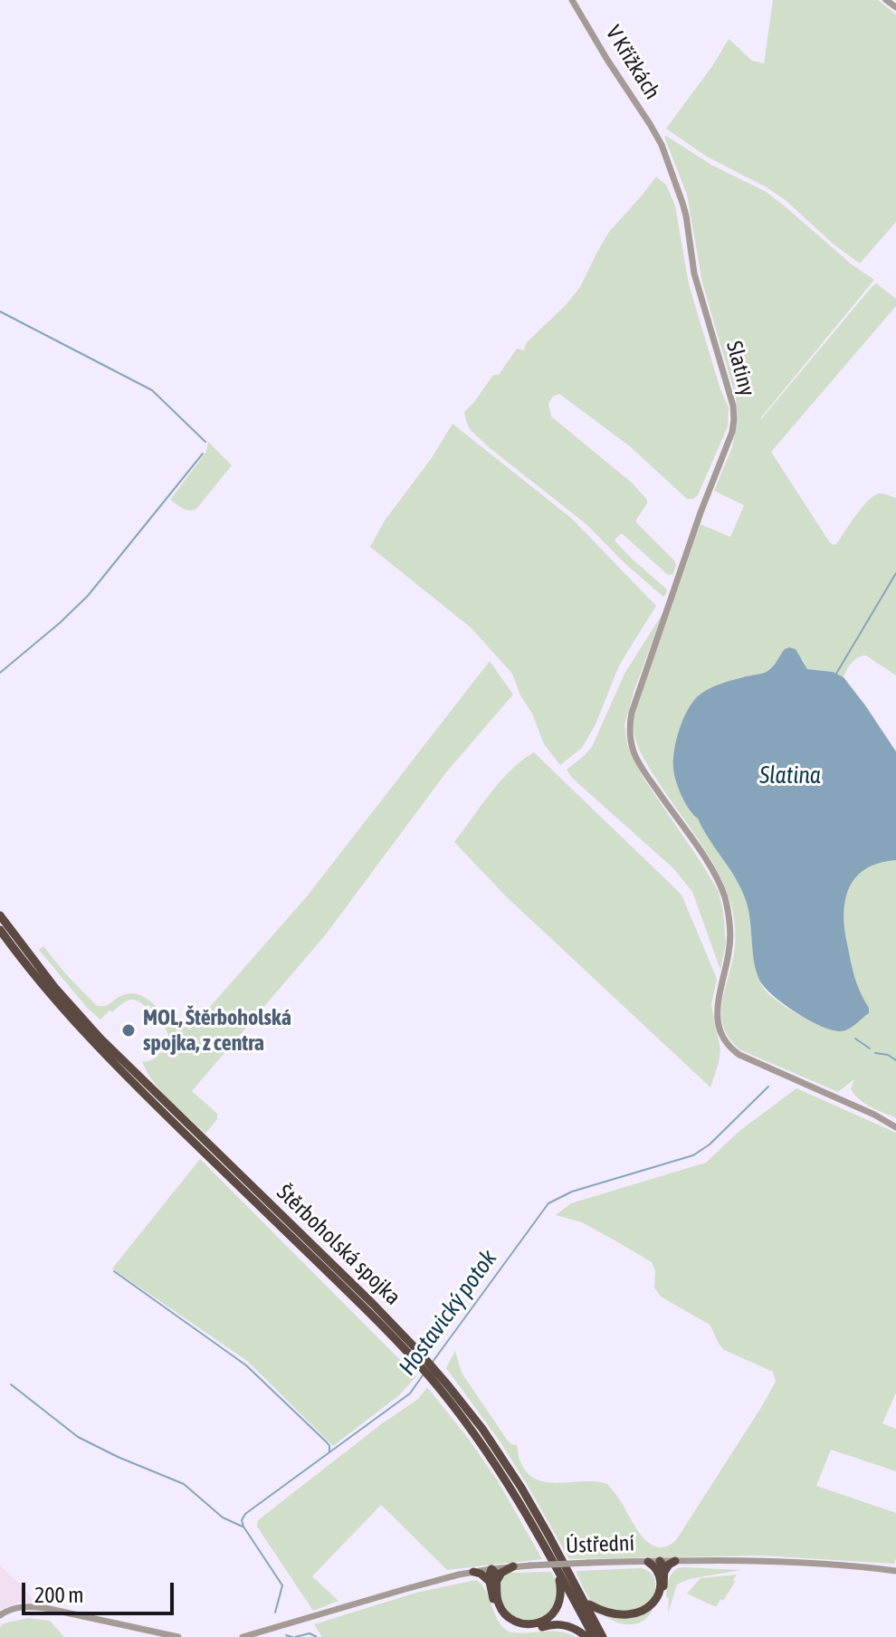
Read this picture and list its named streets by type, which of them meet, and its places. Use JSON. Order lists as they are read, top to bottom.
{
  "streets": {
    "highway": ["Štěrboholská spojka"],
    "street": ["V Křížkách", "Slatiny", "Ústřední"]
  },
  "crossings": [
    ["V Křížkách", "Slatiny"]
  ],
  "water": ["Slatina", "Hostavický potok"],
  "places": ["MOL, Štěrboholská spojka, z centra"],
  "scale_bar": "200 m"
}
